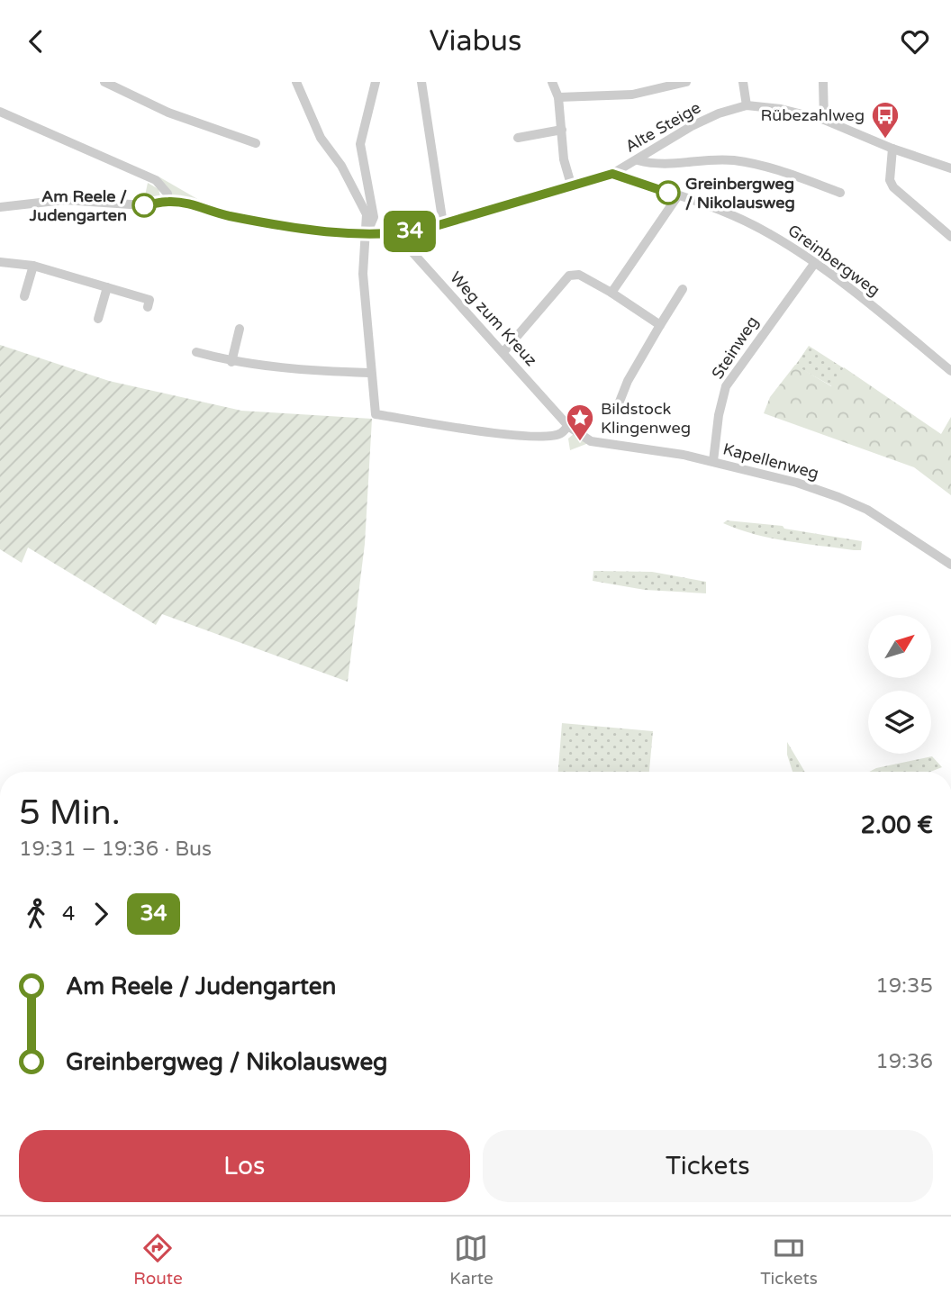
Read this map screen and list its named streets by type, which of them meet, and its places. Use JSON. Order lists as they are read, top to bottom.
{
  "streets": {
    "street": [
      "Alte Steige",
      "Greinbergweg",
      "Weg zum Kreuz",
      "Steinweg",
      "Kapellenweg"
    ]
  },
  "crossings": [
    ["Alte Steige", "Greinbergweg"],
    ["Alte Steige", "Weg zum Kreuz"],
    ["Greinbergweg", "Steinweg"],
    ["Weg zum Kreuz", "Kapellenweg"],
    ["Steinweg", "Kapellenweg"]
  ],
  "places": {
    "bus stop": ["Rübezahlweg"],
    "other": ["Greinbergweg / Nikolausweg", "Am Reele / Judengarten"],
    "place": ["Bildstock Klingenweg"]
  },
  "lines": ["bus line 34"],
  "north": "top right",
  "page": {
    "header": "Viabus",
    "on_map": "34",
    "heading": ["5 Min.", "19:31 – 19:36 · Bus", "2.00 €"],
    "legs": ["4", "34"],
    "list": [
      {
        "name": "Am Reele / Judengarten",
        "value": "19:35"
      },
      {
        "name": "Greinbergweg / Nikolausweg",
        "value": "19:36"
      }
    ],
    "buttons": ["Los", "Tickets"],
    "tabs": ["Route", "Karte", "Tickets"]
  }
}
